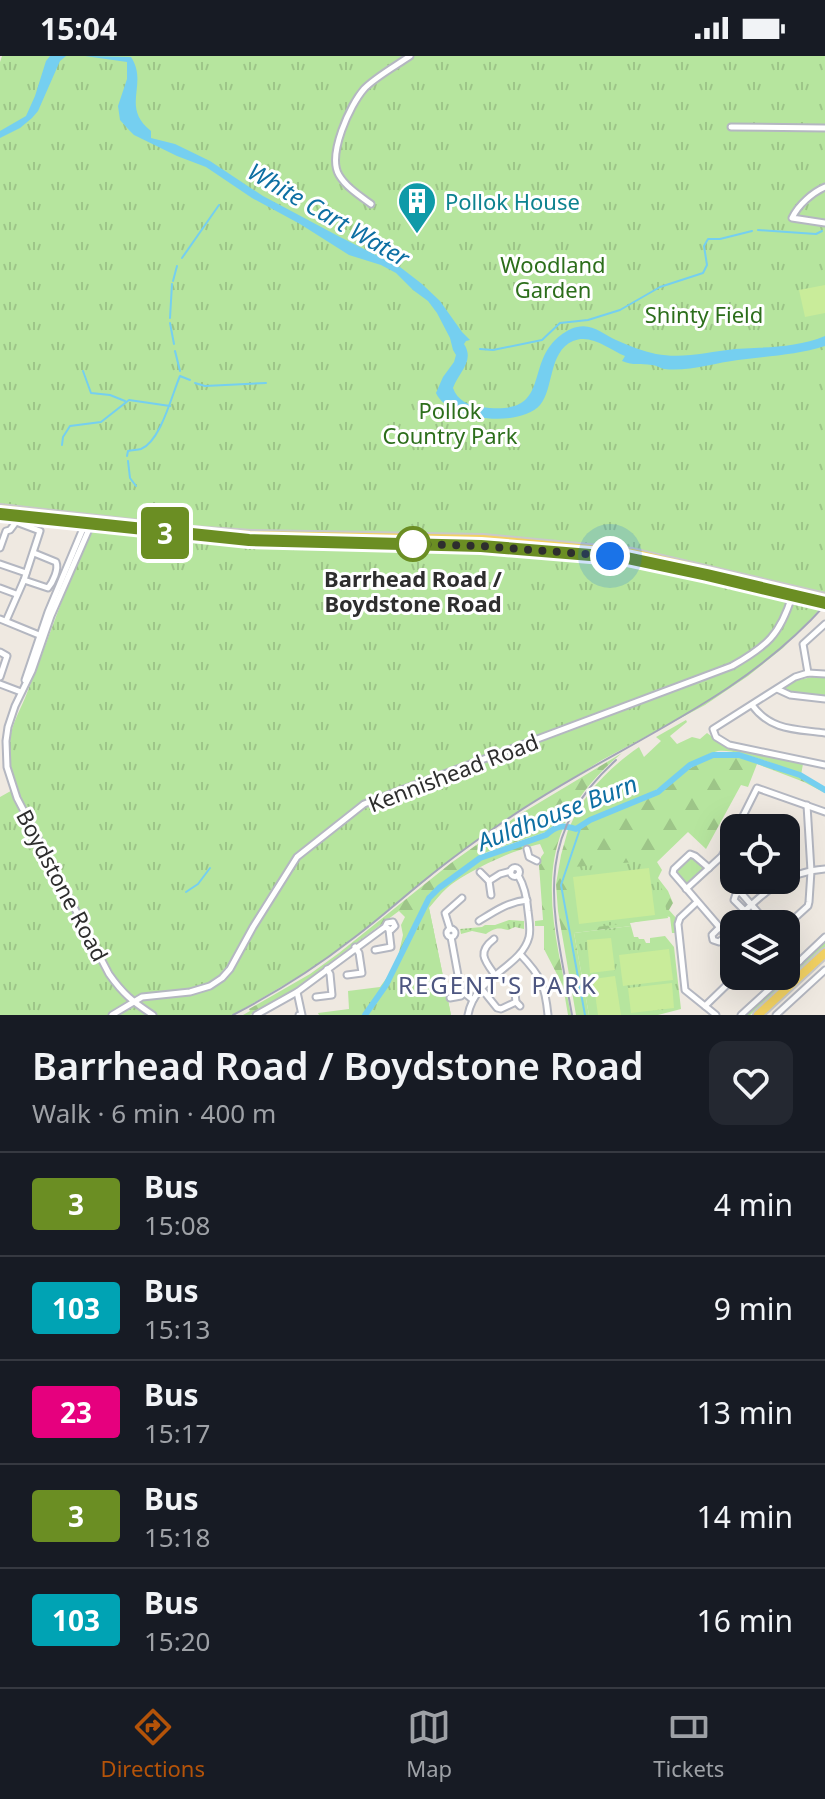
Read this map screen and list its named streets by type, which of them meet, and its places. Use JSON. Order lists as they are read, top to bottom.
{
  "streets": {
    "street": ["Kennishead Road", "Boydstone Road"]
  },
  "crossings": [
    ["Kennishead Road", "Boydstone Road"]
  ],
  "districts": ["REGENT'S PARK"],
  "water": ["White Cart Water", "Auldhouse Burn"],
  "parks": ["Woodland Garden", "Shinty Field", "Pollok Country Park"],
  "places": {
    "building": ["Pollok House"],
    "other": ["Barrhead Road / Boydstone Road"]
  },
  "lines": ["bus line 3"],
  "page": {
    "status": "15:04",
    "on_map": "3",
    "heading": ["Barrhead Road / Boydstone Road", "Walk · 6 min · 400 m"],
    "list": [
      {
        "mark": "3",
        "name": "Bus",
        "note": "15:08",
        "value": "4 min"
      },
      {
        "mark": "103",
        "name": "Bus",
        "note": "15:13",
        "value": "9 min"
      },
      {
        "mark": "23",
        "name": "Bus",
        "note": "15:17",
        "value": "13 min"
      },
      {
        "mark": "3",
        "name": "Bus",
        "note": "15:18",
        "value": "14 min"
      },
      {
        "mark": "103",
        "name": "Bus",
        "note": "15:20",
        "value": "16 min"
      }
    ],
    "tabs": ["Directions", "Map", "Tickets"]
  }
}
